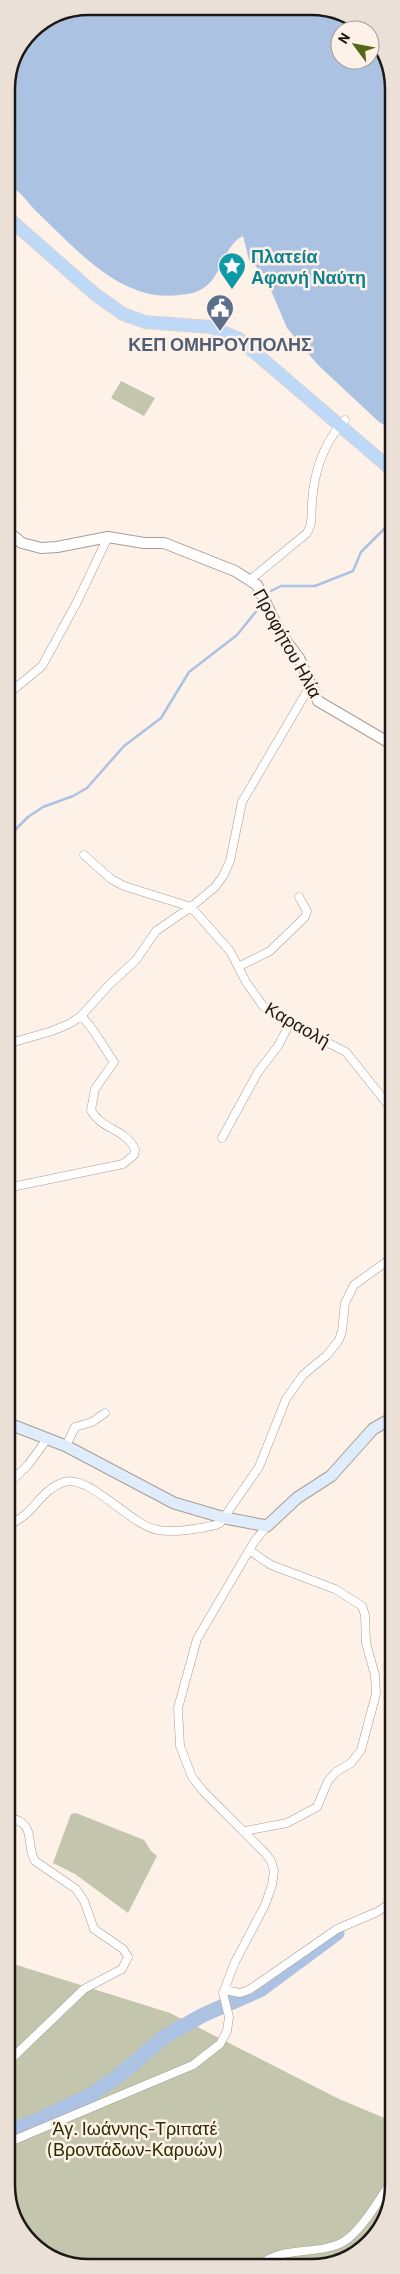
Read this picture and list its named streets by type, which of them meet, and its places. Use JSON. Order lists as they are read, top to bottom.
{
  "streets": {
    "street": ["Προφήτου Ηλία", "Καραολή"]
  },
  "parks": ["Άγ. Ιωάννης-Τριπατέ (Βροντάδων-Καρυών)"],
  "places": {
    "place": ["Πλατεία Αφανή Ναύτη"],
    "public building": ["ΚΕΠ ΟΜΗΡΟΥΠΟΛΗΣ"]
  },
  "north": "top left"
}
